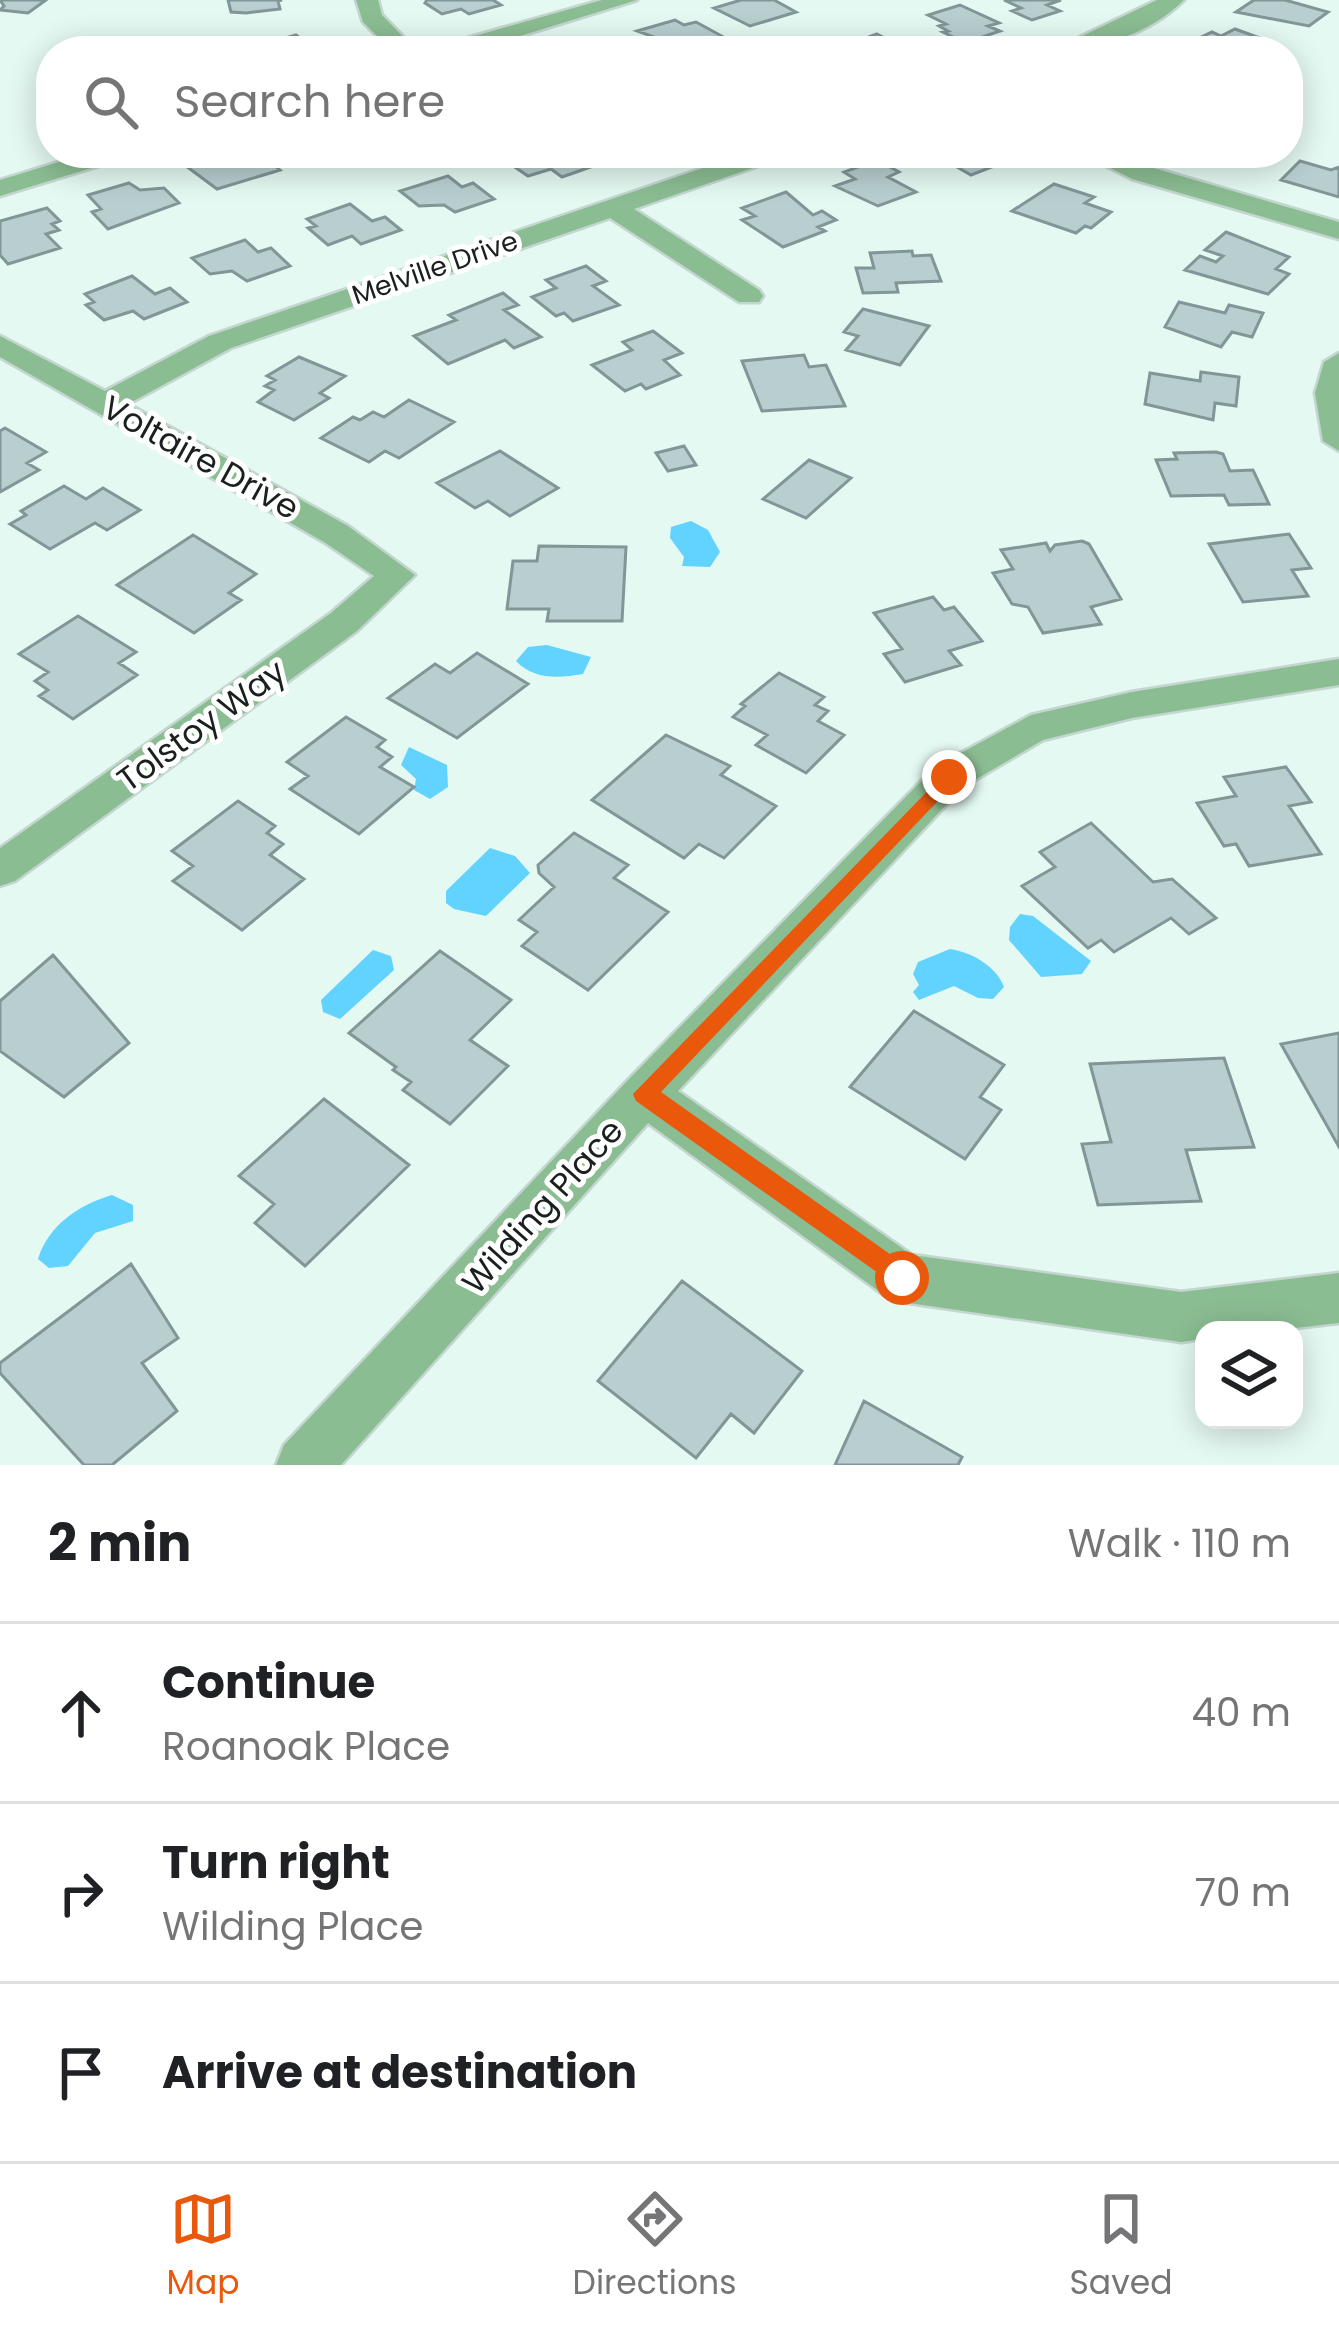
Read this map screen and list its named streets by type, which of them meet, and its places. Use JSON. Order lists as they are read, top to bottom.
{
  "streets": {
    "street": [
      "Melville Drive",
      "Voltaire Drive",
      "Tolstoy Way",
      "Wilding Place"
    ]
  },
  "crossings": [
    ["Melville Drive", "Voltaire Drive"],
    ["Voltaire Drive", "Tolstoy Way"]
  ],
  "page": {
    "search": "Search here",
    "heading": ["2 min", "Walk · 110 m"],
    "list": [
      ["Continue", "Roanoak Place", "40 m"],
      ["Turn right", "Wilding Place", "70 m"],
      "Arrive at destination"
    ],
    "nav": ["Map", "Directions", "Saved"]
  }
}
